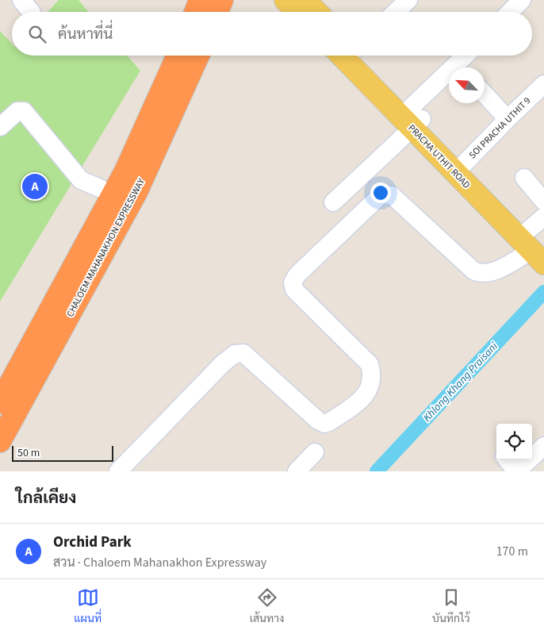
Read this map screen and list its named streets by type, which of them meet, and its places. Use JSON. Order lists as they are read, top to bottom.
{
  "streets": {
    "highway": ["CHALOEM MAHANAKHON EXPRESSWAY"],
    "main road": ["PRACHA UTHIT ROAD"],
    "street": ["SOI PRACHA UTHIT 9"]
  },
  "crossings": [
    ["SOI PRACHA UTHIT 9", "PRACHA UTHIT ROAD"]
  ],
  "water": ["Khlong Khang Praisani"],
  "scale_bar": "50 m",
  "north": "top left",
  "page": {
    "search": "ค้นหาที่นี่",
    "pins": "A",
    "scale": "50 m",
    "heading": "ใกล้เคียง",
    "list": [
      {
        "mark": "A",
        "name": "Orchid Park",
        "note": "สวน · Chaloem Mahanakhon Expressway",
        "value": "170 m"
      }
    ],
    "nav": ["แผนที่", "เส้นทาง", "บันทึกไว้"]
  }
}
